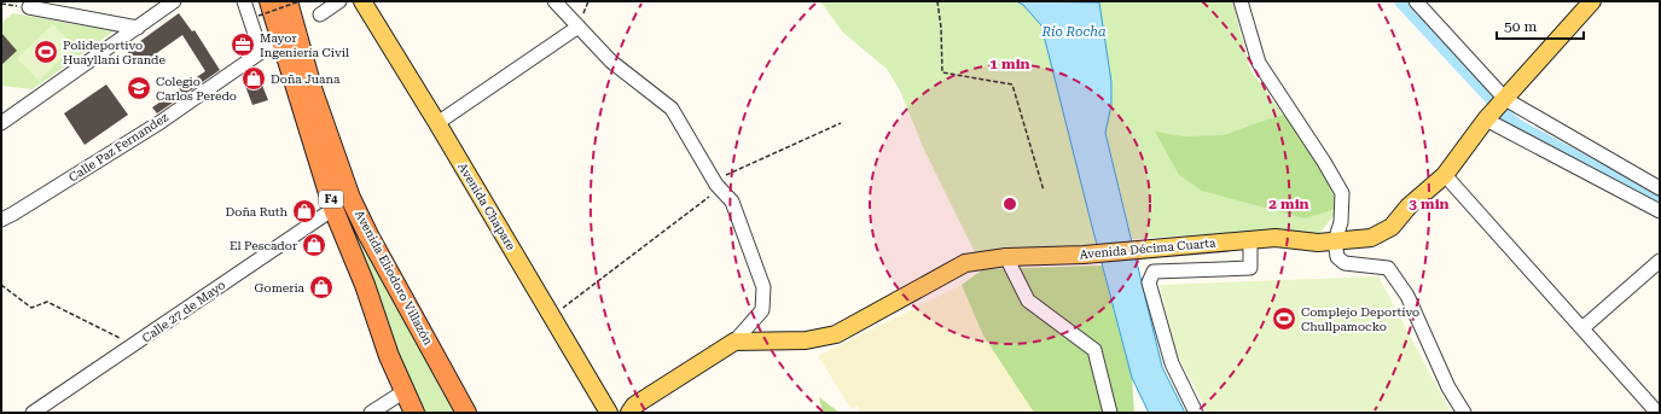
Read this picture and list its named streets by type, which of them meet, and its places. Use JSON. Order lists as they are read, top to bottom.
{
  "streets": {
    "highway": ["F4", "Avenida Eliodoro Villazón"],
    "main road": ["Avenida Chapare", "Avenida Décima Cuarta"],
    "street": ["Calle Paz Fernandez", "Calle 27 de Mayo"]
  },
  "crossings": [
    ["Calle Paz Fernandez", "Avenida Eliodoro Villazón"],
    ["Avenida Eliodoro Villazón", "Calle 27 de Mayo"]
  ],
  "water": ["Río Rocha"],
  "places": {
    "office": ["Mayor Ingeniería Civil"],
    "sports": ["Polideportivo Huayllani Grande", "Complejo Deportivo Chullpamocko"],
    "shop": [
      "Doña Juana",
      "Doña Ruth",
      "El Pescador",
      "Gomeria"
    ],
    "school or university": ["Colegio Carlos Peredo"]
  },
  "scale_bar": "50 m",
  "rings": ["1 min", "2 min", "3 min"]
}
